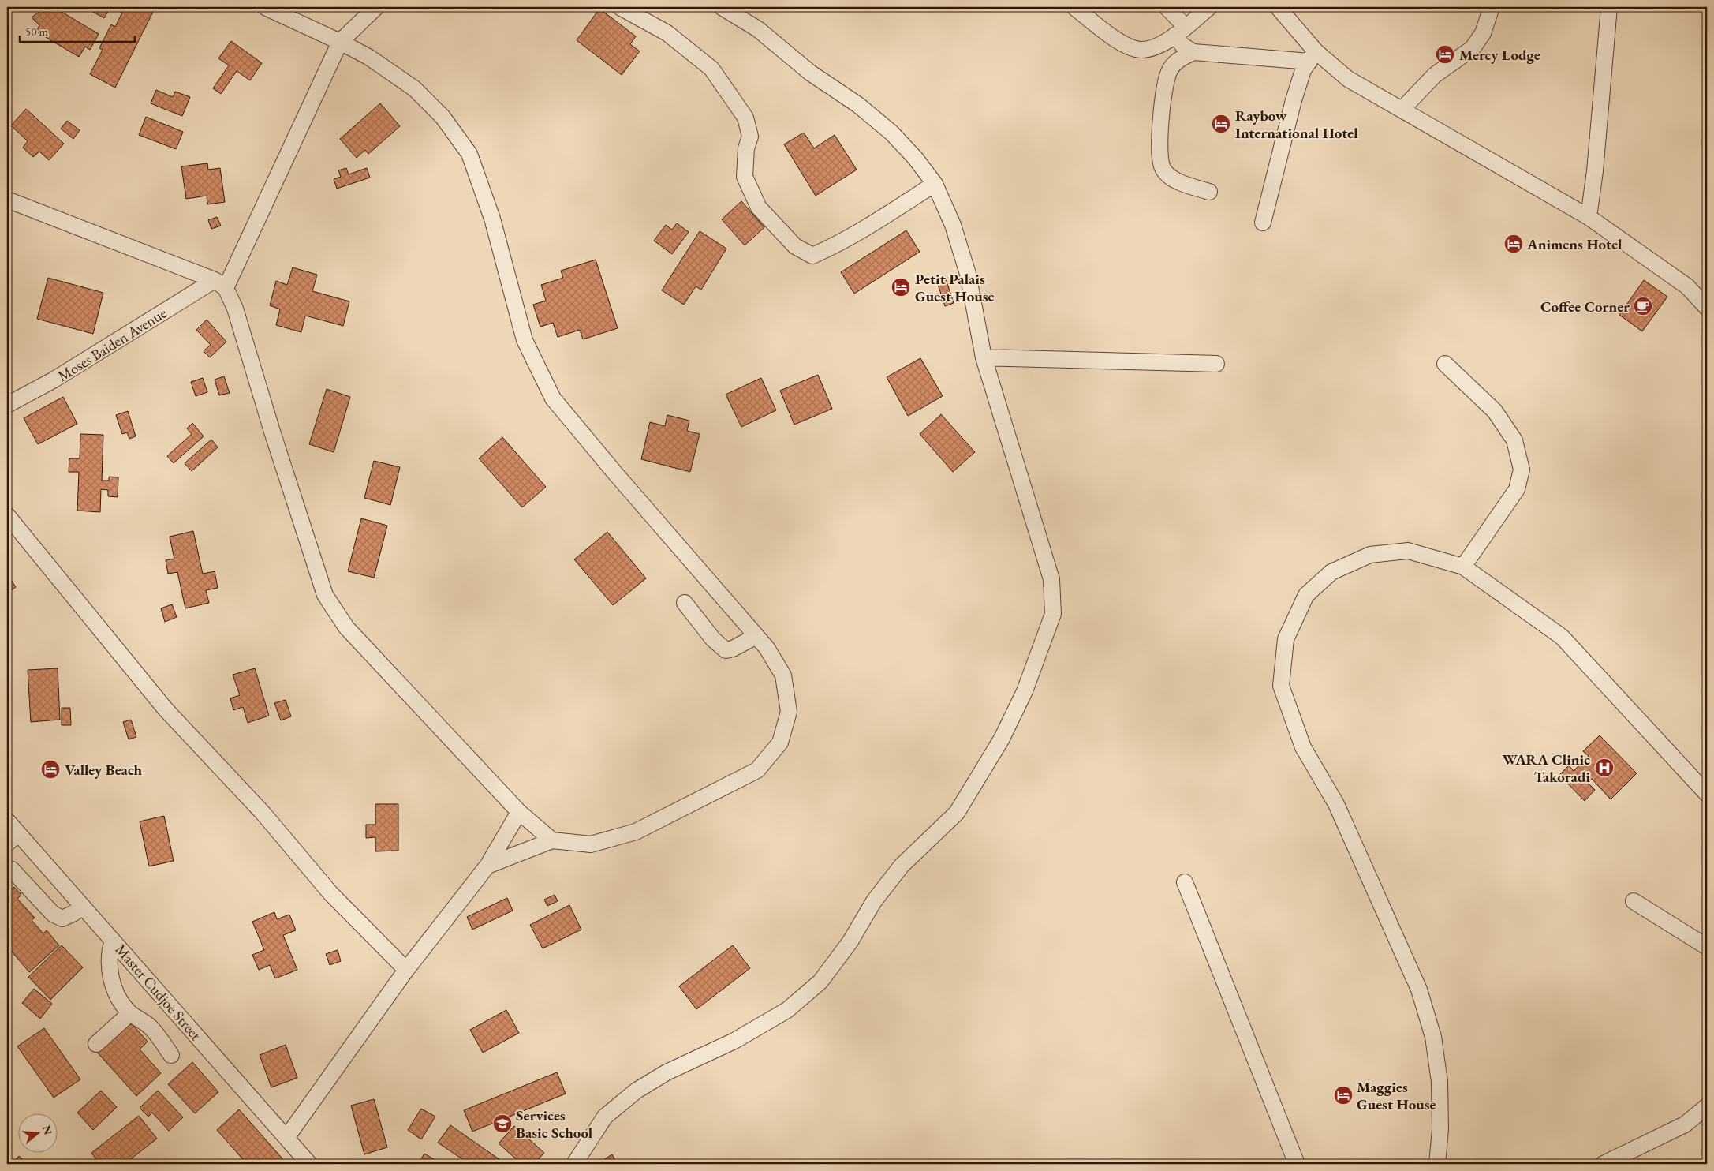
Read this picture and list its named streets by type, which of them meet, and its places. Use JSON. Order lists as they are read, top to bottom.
{
  "streets": {
    "street": ["Moses Baiden Avenue", "Master Cudjoe Street"]
  },
  "places": {
    "hotel": [
      "Mercy Lodge",
      "Raybow International Hotel",
      "Animens Hotel",
      "Petit Palais Guest House",
      "Valley Beach",
      "Maggies Guest House"
    ],
    "cafe": ["Coffee Corner"],
    "hospital": ["WARA Clinic Takoradi"],
    "school or university": ["Services Basic School"]
  },
  "scale_bar": "50 m",
  "north": "right"
}
